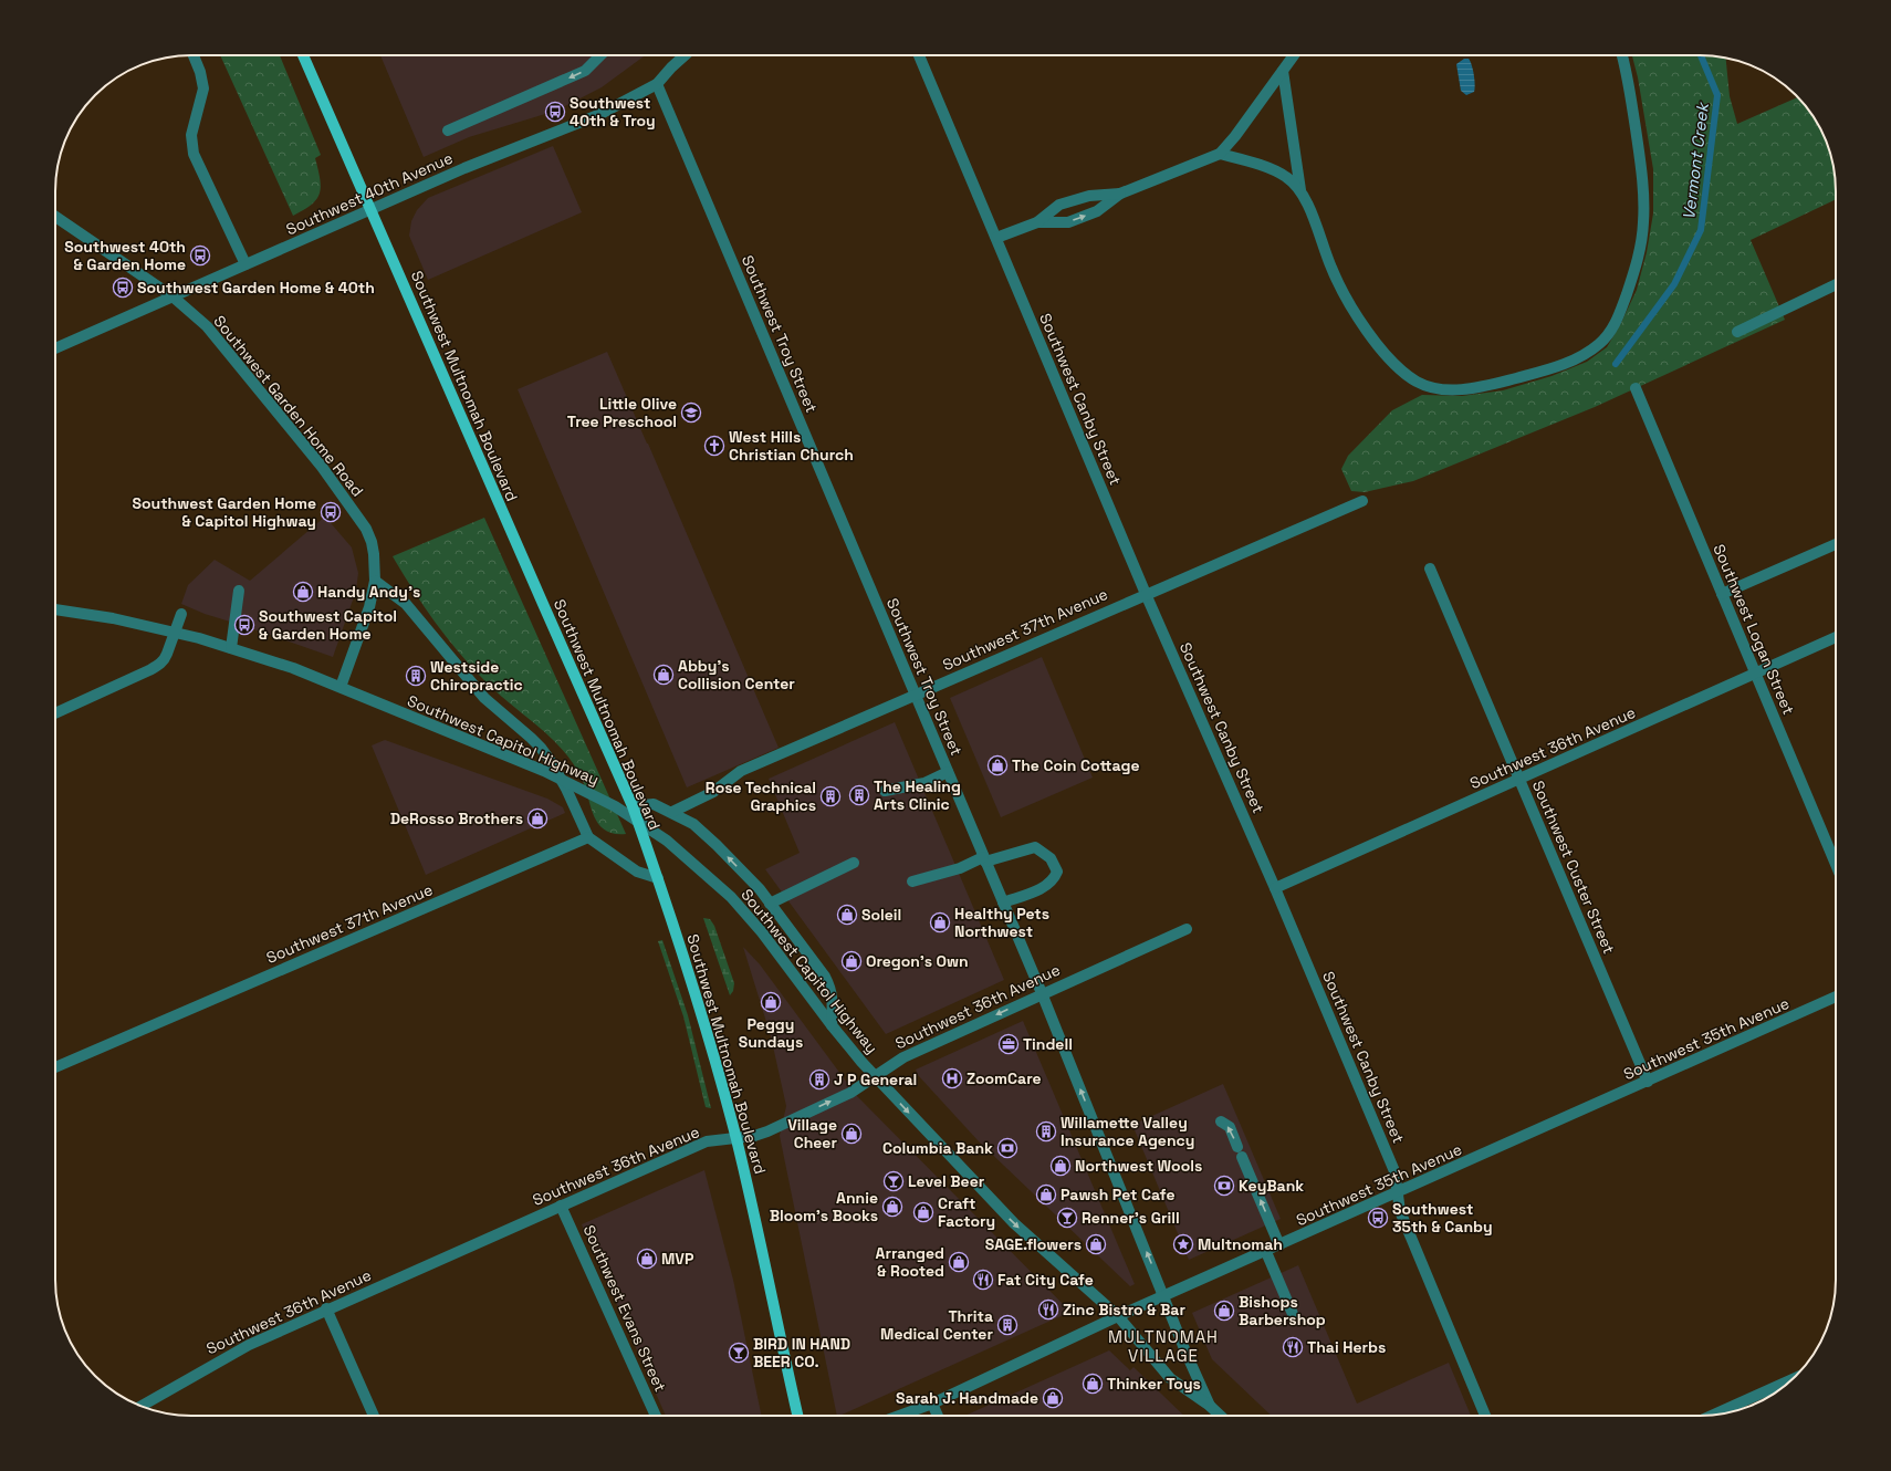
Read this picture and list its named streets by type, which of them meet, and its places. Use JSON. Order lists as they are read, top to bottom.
{
  "streets": {
    "main road": ["Southwest Multnomah Boulevard"],
    "street": [
      "Southwest 40th Avenue",
      "Southwest Troy Street",
      "Southwest Canby Street",
      "Southwest Garden Home Road",
      "Southwest 37th Avenue",
      "Southwest Logan Street",
      "Southwest Capitol Highway",
      "Southwest 36th Avenue",
      "Southwest Custer Street",
      "Southwest 35th Avenue",
      "Southwest Evans Street"
    ]
  },
  "crossings": [
    ["Southwest 40th Avenue", "Southwest Troy Street"],
    ["Southwest 40th Avenue", "Southwest Multnomah Boulevard"],
    ["Southwest 40th Avenue", "Southwest Garden Home Road"],
    ["Southwest Troy Street", "Southwest 37th Avenue"],
    ["Southwest Troy Street", "Southwest Capitol Highway"],
    ["Southwest Troy Street", "Southwest 36th Avenue"],
    ["Southwest Troy Street", "Southwest 35th Avenue"],
    ["Southwest Multnomah Boulevard", "Southwest 36th Avenue"],
    ["Southwest Canby Street", "Southwest 37th Avenue"],
    ["Southwest Canby Street", "Southwest 36th Avenue"],
    ["Southwest Canby Street", "Southwest 35th Avenue"],
    ["Southwest Garden Home Road", "Southwest Capitol Highway"],
    ["Southwest Logan Street", "Southwest 36th Avenue"],
    ["Southwest Capitol Highway", "Southwest 36th Avenue"],
    ["Southwest Capitol Highway", "Southwest 35th Avenue"],
    ["Southwest 36th Avenue", "Southwest Custer Street"],
    ["Southwest 36th Avenue", "Southwest Evans Street"],
    ["Southwest Custer Street", "Southwest 35th Avenue"]
  ],
  "districts": ["MULTNOMAH VILLAGE"],
  "water": ["Vermont Creek"],
  "places": {
    "bus stop": [
      "Southwest 40th & Troy",
      "Southwest 40th & Garden Home",
      "Southwest Garden Home & 40th",
      "Southwest Garden Home & Capitol Highway",
      "Southwest Capitol & Garden Home",
      "Southwest 35th & Canby"
    ],
    "school or university": ["Little Olive Tree Preschool"],
    "church": ["West Hills Christian Church"],
    "shop": [
      "Handy Andy's",
      "Abby's Collision Center",
      "The Coin Cottage",
      "DeRosso Brothers",
      "Soleil",
      "Healthy Pets Northwest",
      "Oregon's Own",
      "Peggy Sundays",
      "Village Cheer",
      "Northwest Wools",
      "Pawsh Pet Cafe",
      "Annie Bloom's Books",
      "Craft Factory",
      "SAGE.flowers",
      "MVP",
      "Arranged & Rooted",
      "Bishops Barbershop",
      "Thinker Toys",
      "Sarah J. Handmade"
    ],
    "building": [
      "Westside Chiropractic",
      "The Healing Arts Clinic",
      "Rose Technical Graphics",
      "J P General",
      "Willamette Valley Insurance Agency",
      "Thrita Medical Center"
    ],
    "office": ["Tindell"],
    "hospital": ["ZoomCare"],
    "bank": ["Columbia Bank", "KeyBank"],
    "bar": ["Level Beer", "Renner's Grill", "BIRD IN HAND BEER CO."],
    "place": ["Multnomah"],
    "restaurant": ["Fat City Cafe", "Zinc Bistro & Bar", "Thai Herbs"]
  }
}
